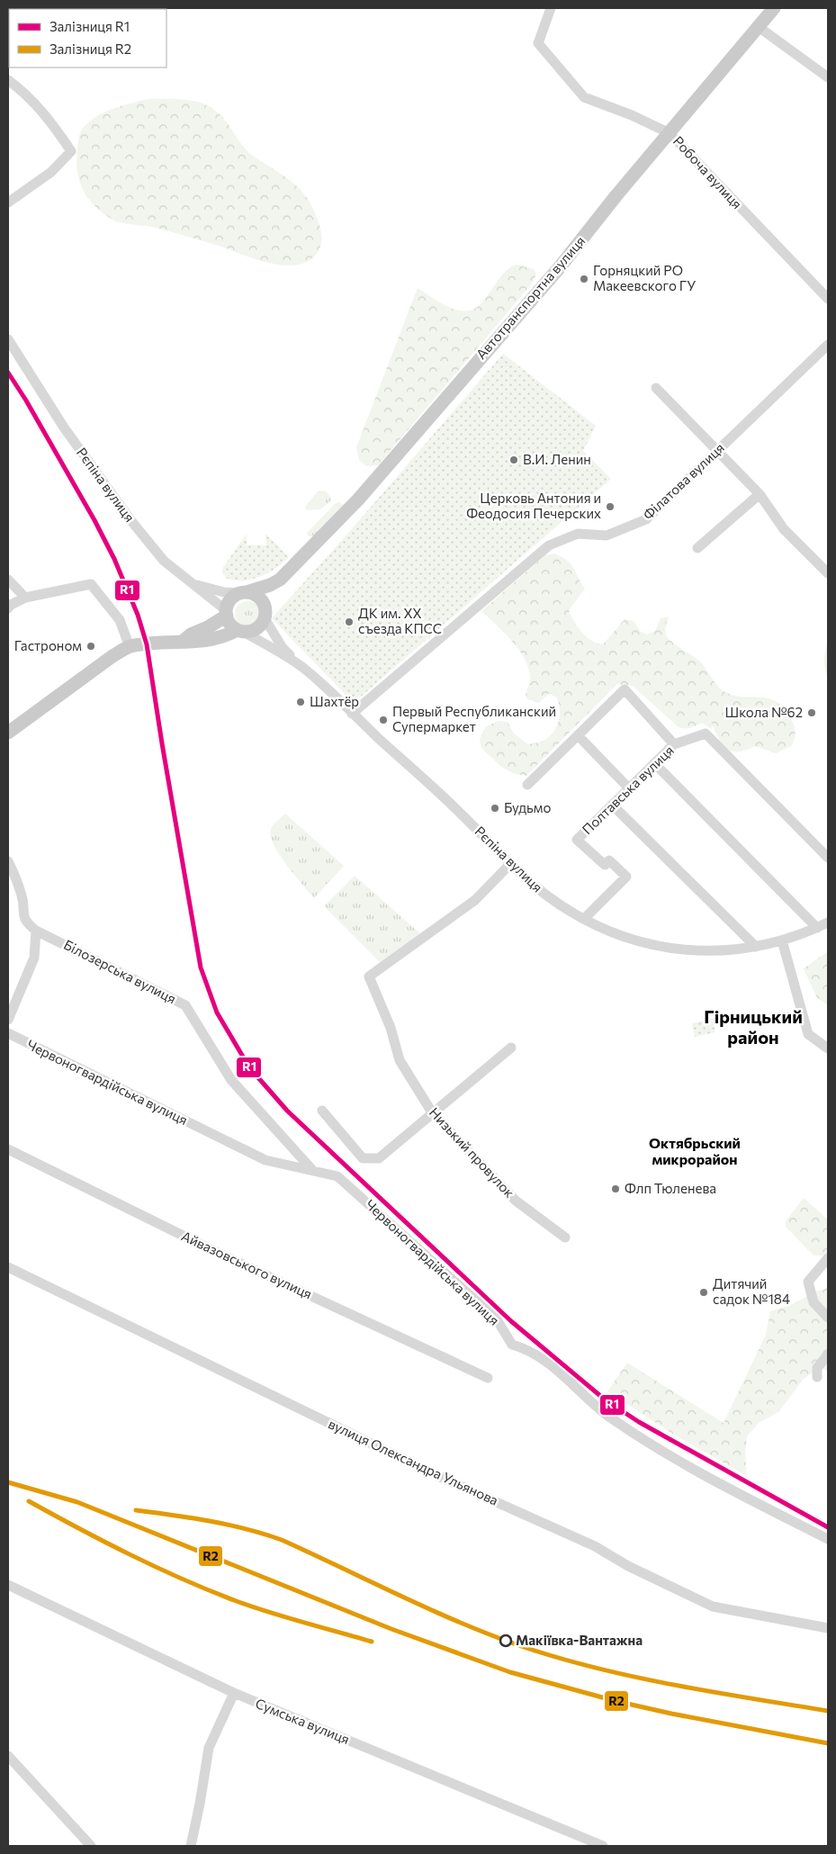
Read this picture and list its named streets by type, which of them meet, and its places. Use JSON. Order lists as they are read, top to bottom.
{
  "streets": {
    "main road": ["Автотранспортна вулиця"],
    "street": [
      "Робоча вулиця",
      "Філатова вулиця",
      "Рєпіна вулиця",
      "Полтавська вулиця",
      "Білозерська вулиця",
      "Червоногвардійська вулиця",
      "Низький провулок",
      "Айвазовського вулиця",
      "вулиця Олександра Ульянова",
      "Сумська вулиця"
    ]
  },
  "crossings": [
    ["Робоча вулиця", "Автотранспортна вулиця"],
    ["Філатова вулиця", "Рєпіна вулиця"],
    ["Рєпіна вулиця", "Полтавська вулиця"],
    ["Рєпіна вулиця", "Низький провулок"],
    ["Білозерська вулиця", "Червоногвардійська вулиця"]
  ],
  "districts": ["Гірницький район", "Октябрьский микрорайон"],
  "places": [
    "Горняцкий РО Макеевского ГУ",
    "В.И. Ленин",
    "Церковь Антония и Феодосия Печерских",
    "ДК им. XX съезда КПСС",
    "Гастроном",
    "Шахтёр",
    "Школа №62",
    "Первый Республиканский Супермаркет",
    "Будьмо",
    "Флп Тюленева",
    "Дитячий садок №184",
    "Макіївка-Вантажна"
  ],
  "lines": ["rail line R1", "rail line R2"],
  "legend": ["Залізниця R1", "Залізниця R2"]
}
